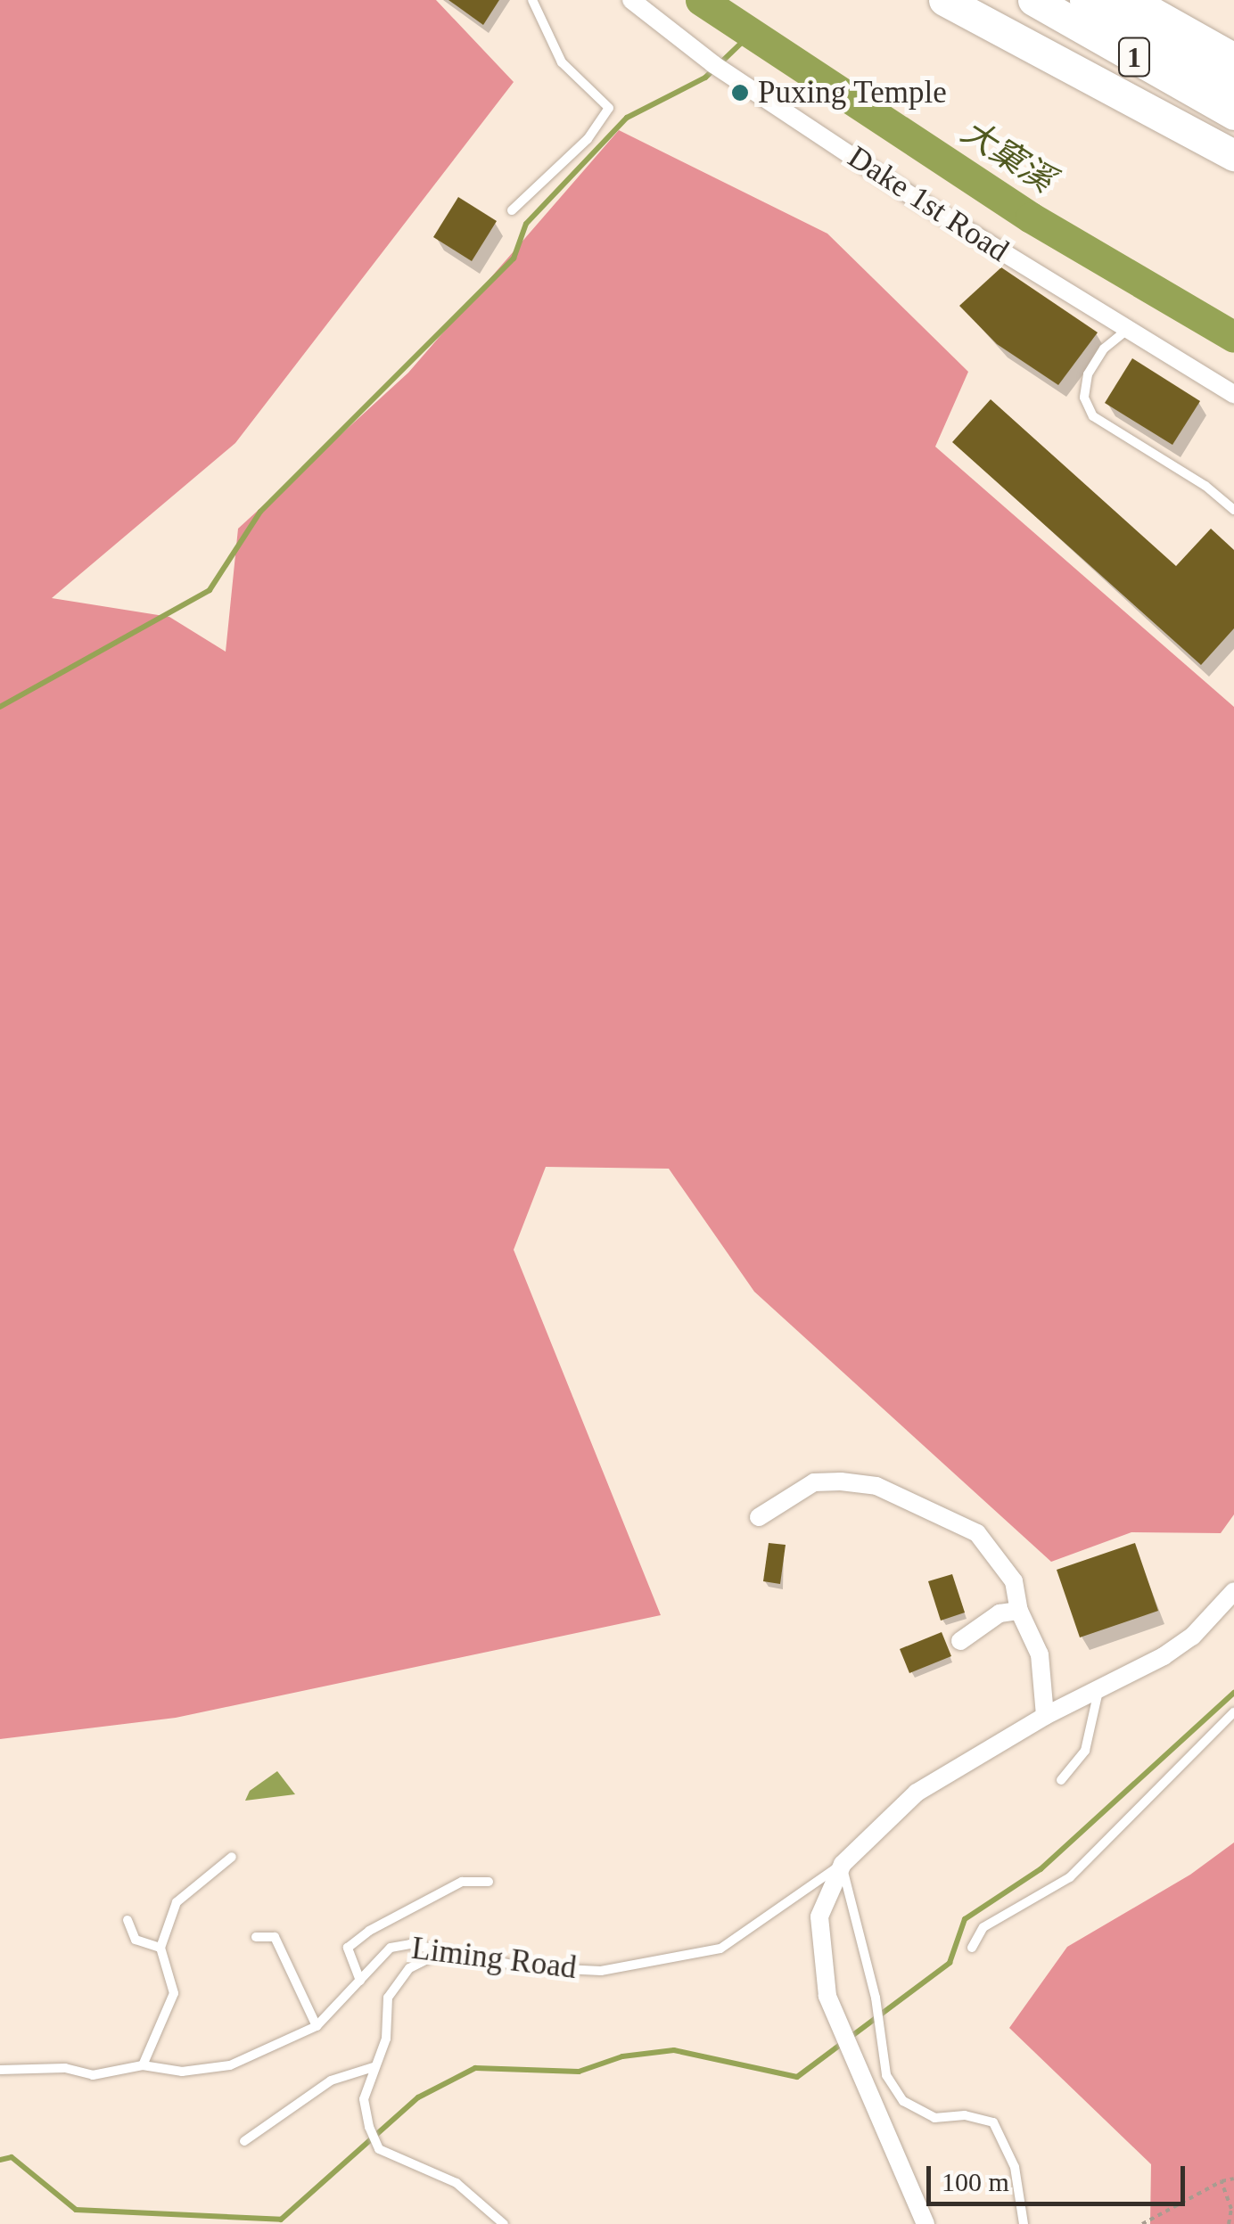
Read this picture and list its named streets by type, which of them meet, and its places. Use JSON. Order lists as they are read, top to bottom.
{
  "streets": {
    "highway": ["1"],
    "street": ["Dake 1st Road", "Liming Road"]
  },
  "water": ["大窠溪"],
  "places": ["Puxing Temple"],
  "scale_bar": "100 m"
}
